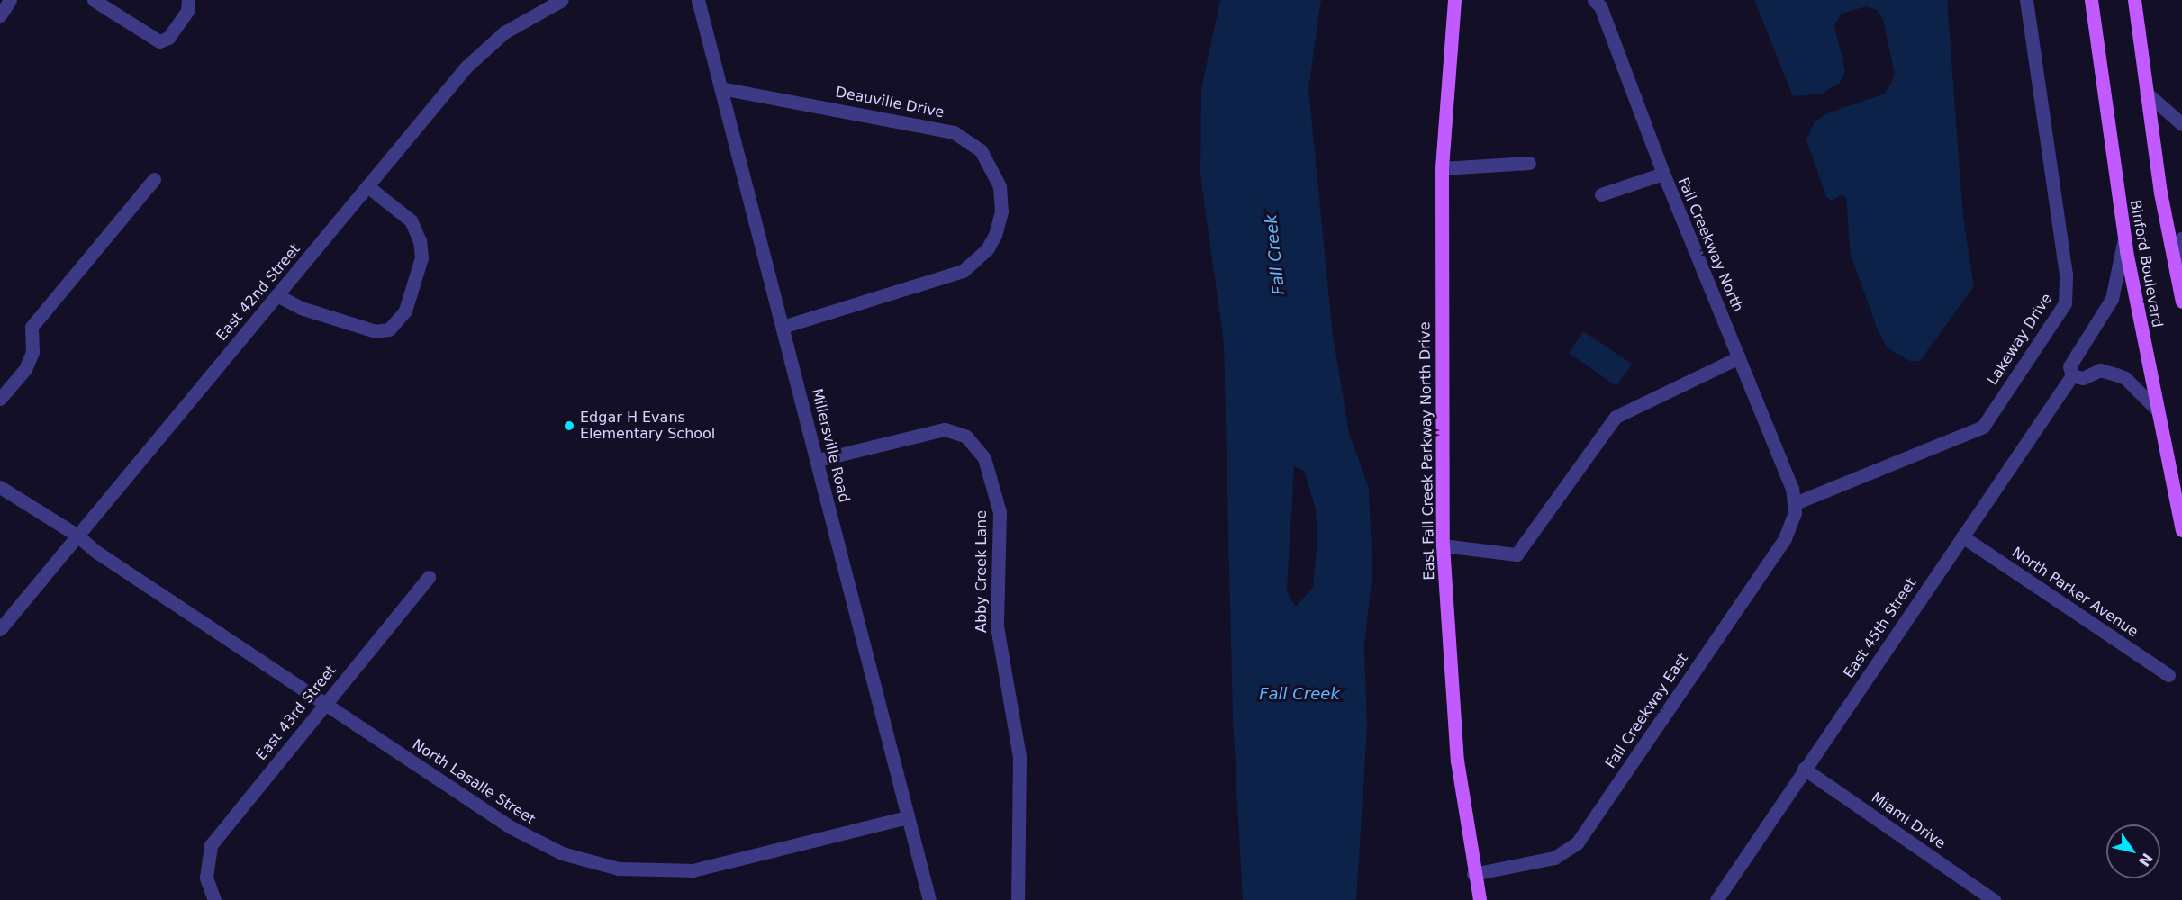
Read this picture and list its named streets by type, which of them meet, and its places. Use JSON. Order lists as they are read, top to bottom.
{
  "streets": {
    "main road": ["Binford Boulevard", "East Fall Creek Parkway North Drive"],
    "street": [
      "Deauville Drive",
      "Fall Creekway North",
      "East 42nd Street",
      "Lakeway Drive",
      "Millersville Road",
      "Abby Creek Lane",
      "North Parker Avenue",
      "East 45th Street",
      "Fall Creekway East",
      "East 43rd Street",
      "North Lasalle Street",
      "Miami Drive"
    ]
  },
  "crossings": [
    ["Deauville Drive", "Millersville Road"],
    ["Fall Creekway North", "Lakeway Drive"],
    ["Fall Creekway North", "Fall Creekway East"],
    ["Binford Boulevard", "East 45th Street"],
    ["East 42nd Street", "North Lasalle Street"],
    ["Lakeway Drive", "Fall Creekway East"],
    ["Millersville Road", "Abby Creek Lane"],
    ["Millersville Road", "North Lasalle Street"],
    ["East Fall Creek Parkway North Drive", "Fall Creekway East"],
    ["North Parker Avenue", "East 45th Street"],
    ["East 45th Street", "Miami Drive"],
    ["East 43rd Street", "North Lasalle Street"]
  ],
  "water": ["Fall Creek"],
  "places": ["Edgar H Evans Elementary School"],
  "north": "bottom right"
}
